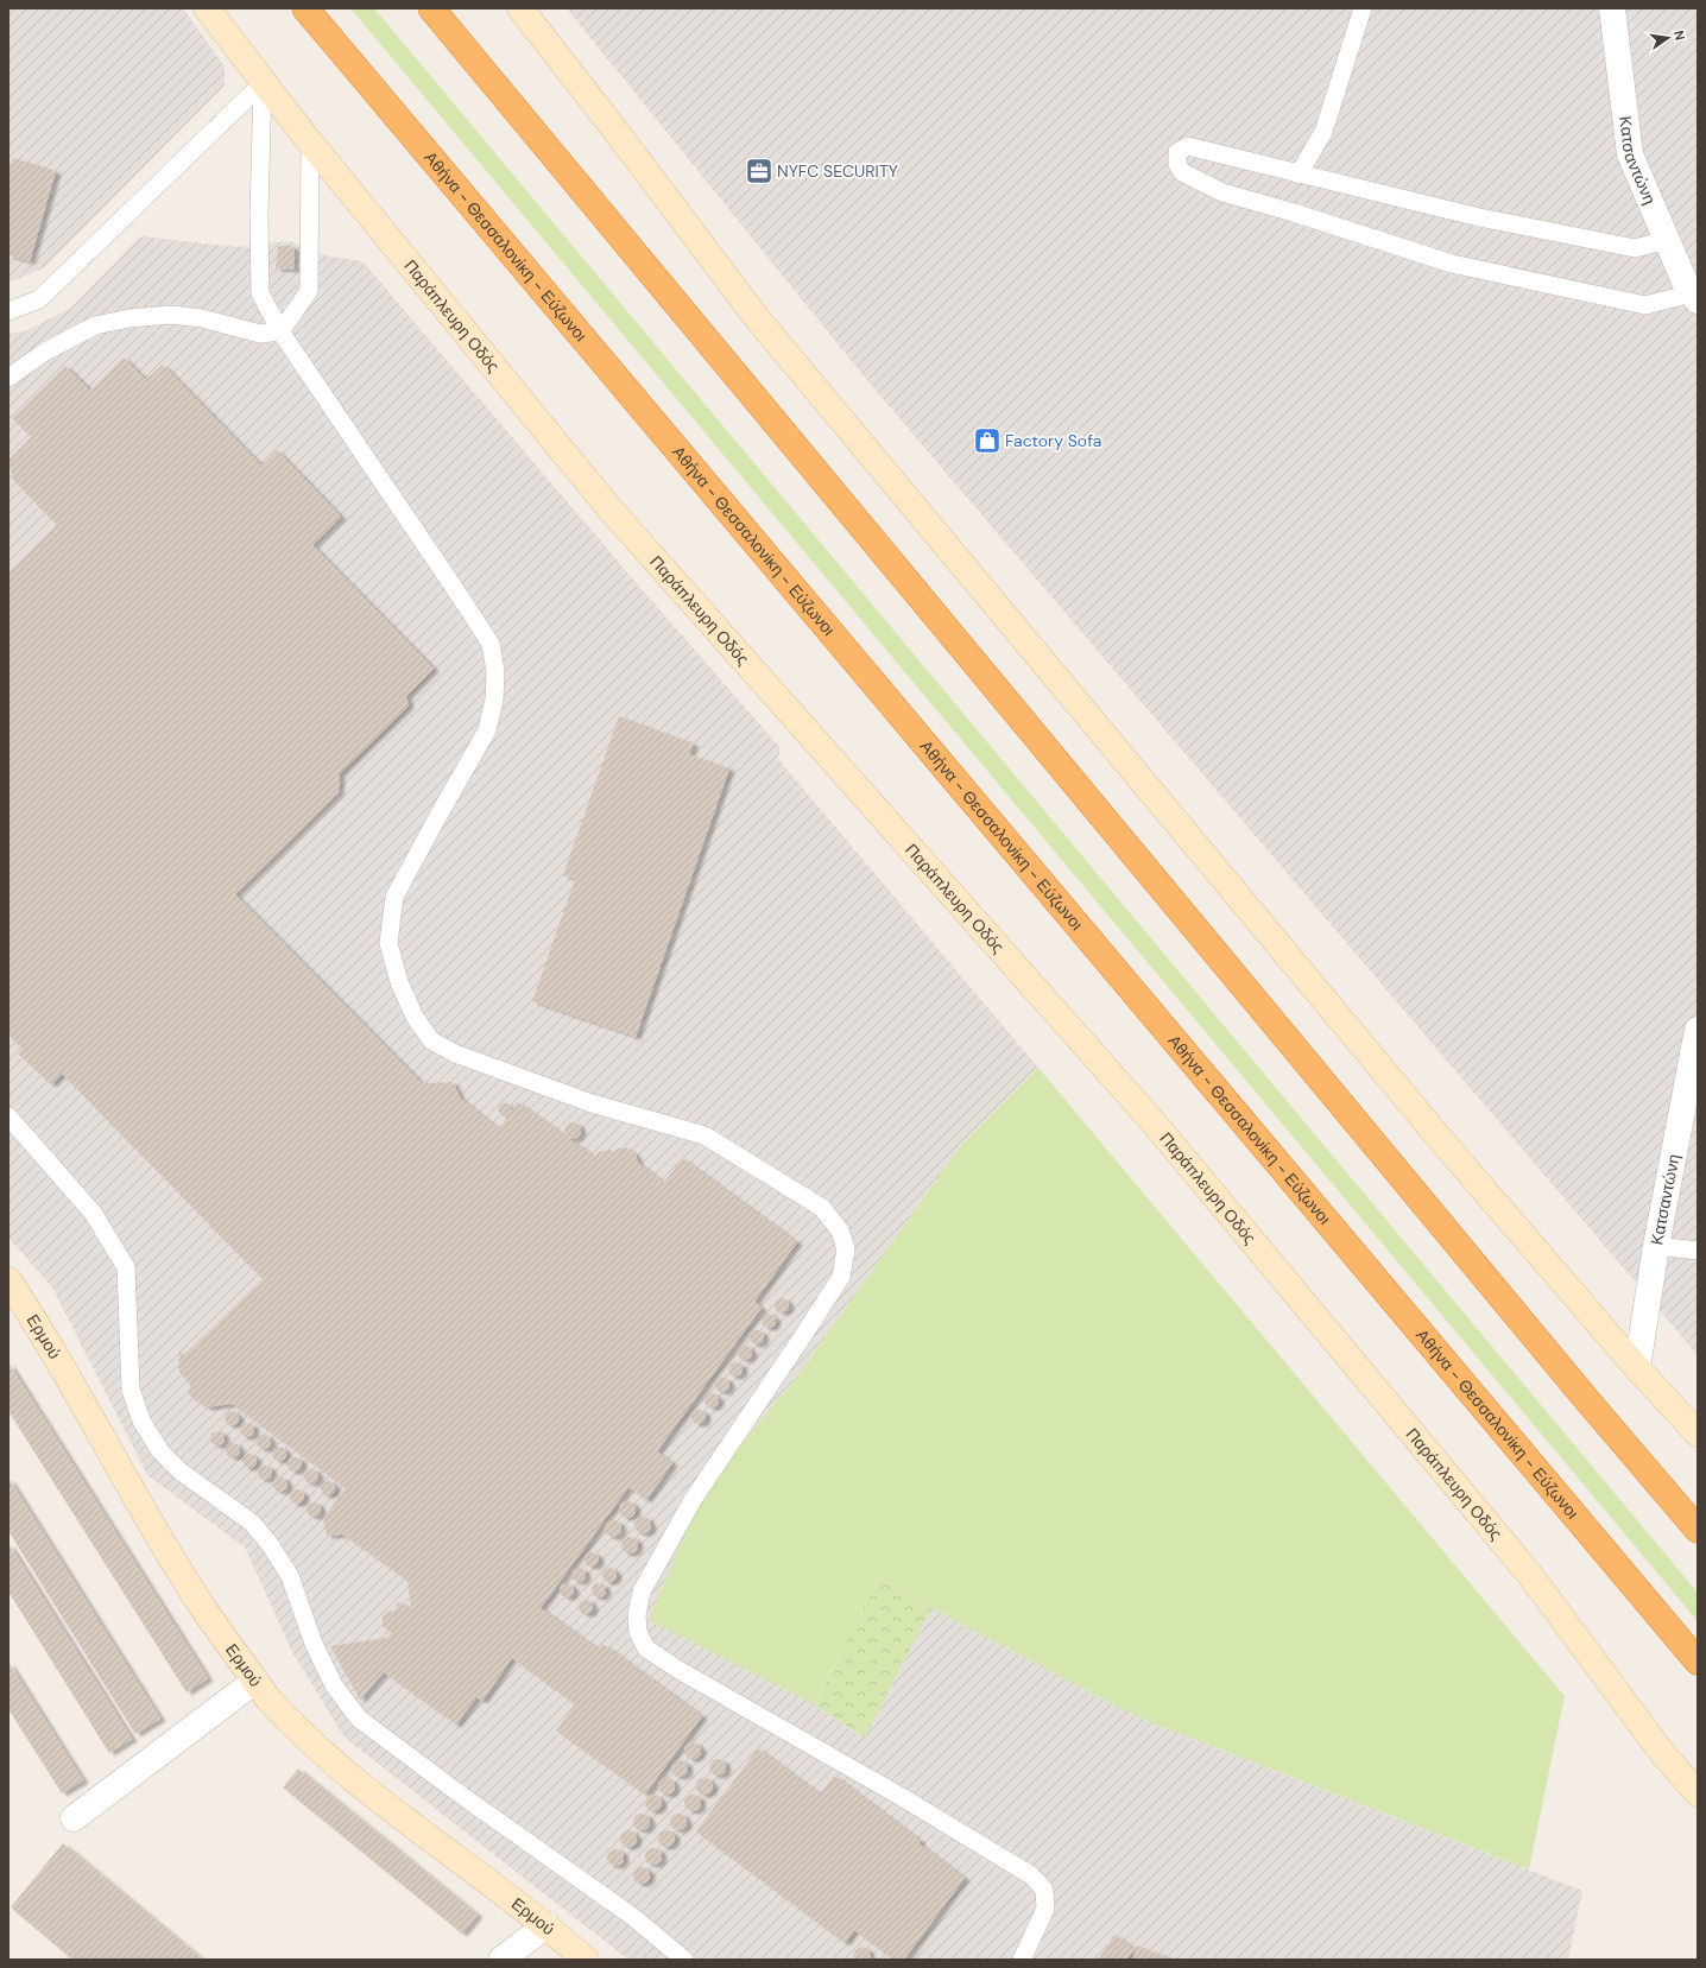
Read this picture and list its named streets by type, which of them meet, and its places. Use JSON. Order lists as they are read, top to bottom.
{
  "streets": {
    "highway": ["Αθήνα - Θεσσαλονίκη - Εύζωνοι"],
    "street": ["Κατσαντώνη", "Παράπλευρη Οδός", "Ερμού"]
  },
  "places": {
    "office": ["NYFC SECURITY"],
    "shop": ["Factory Sofa"]
  },
  "north": "right"
}
